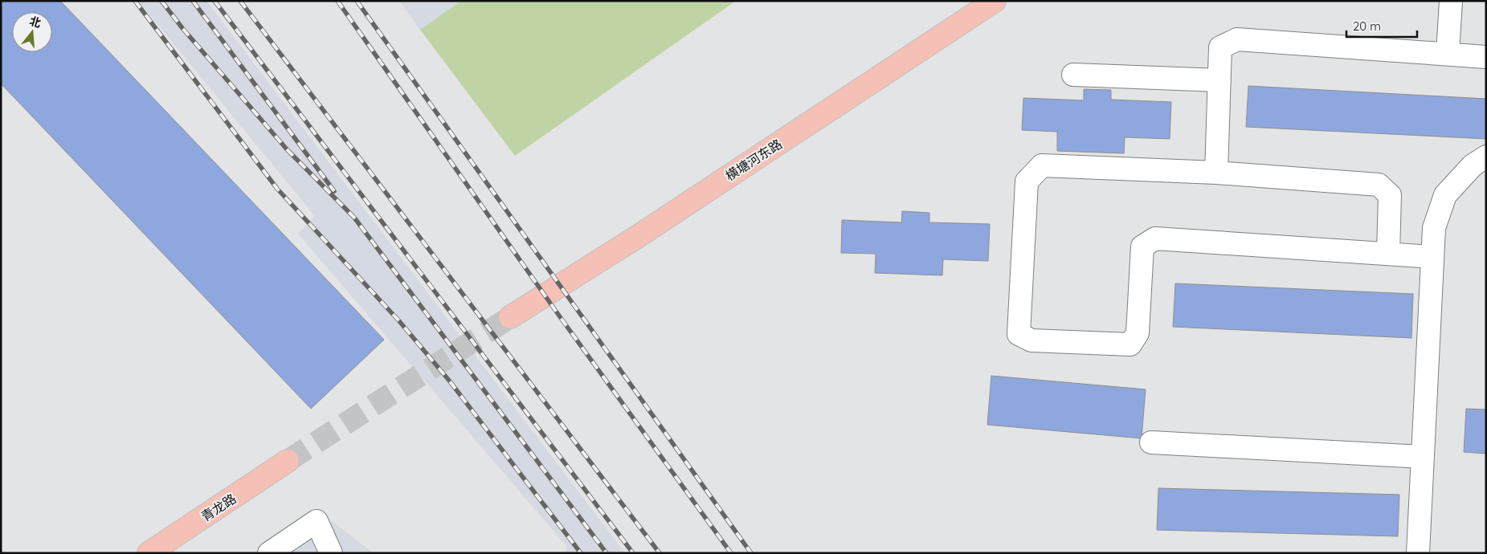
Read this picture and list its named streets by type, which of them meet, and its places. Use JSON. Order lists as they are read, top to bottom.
{
  "streets": {
    "main road": ["横塘河东路", "青龙路"]
  },
  "scale_bar": "20 m",
  "north": "top"
}
